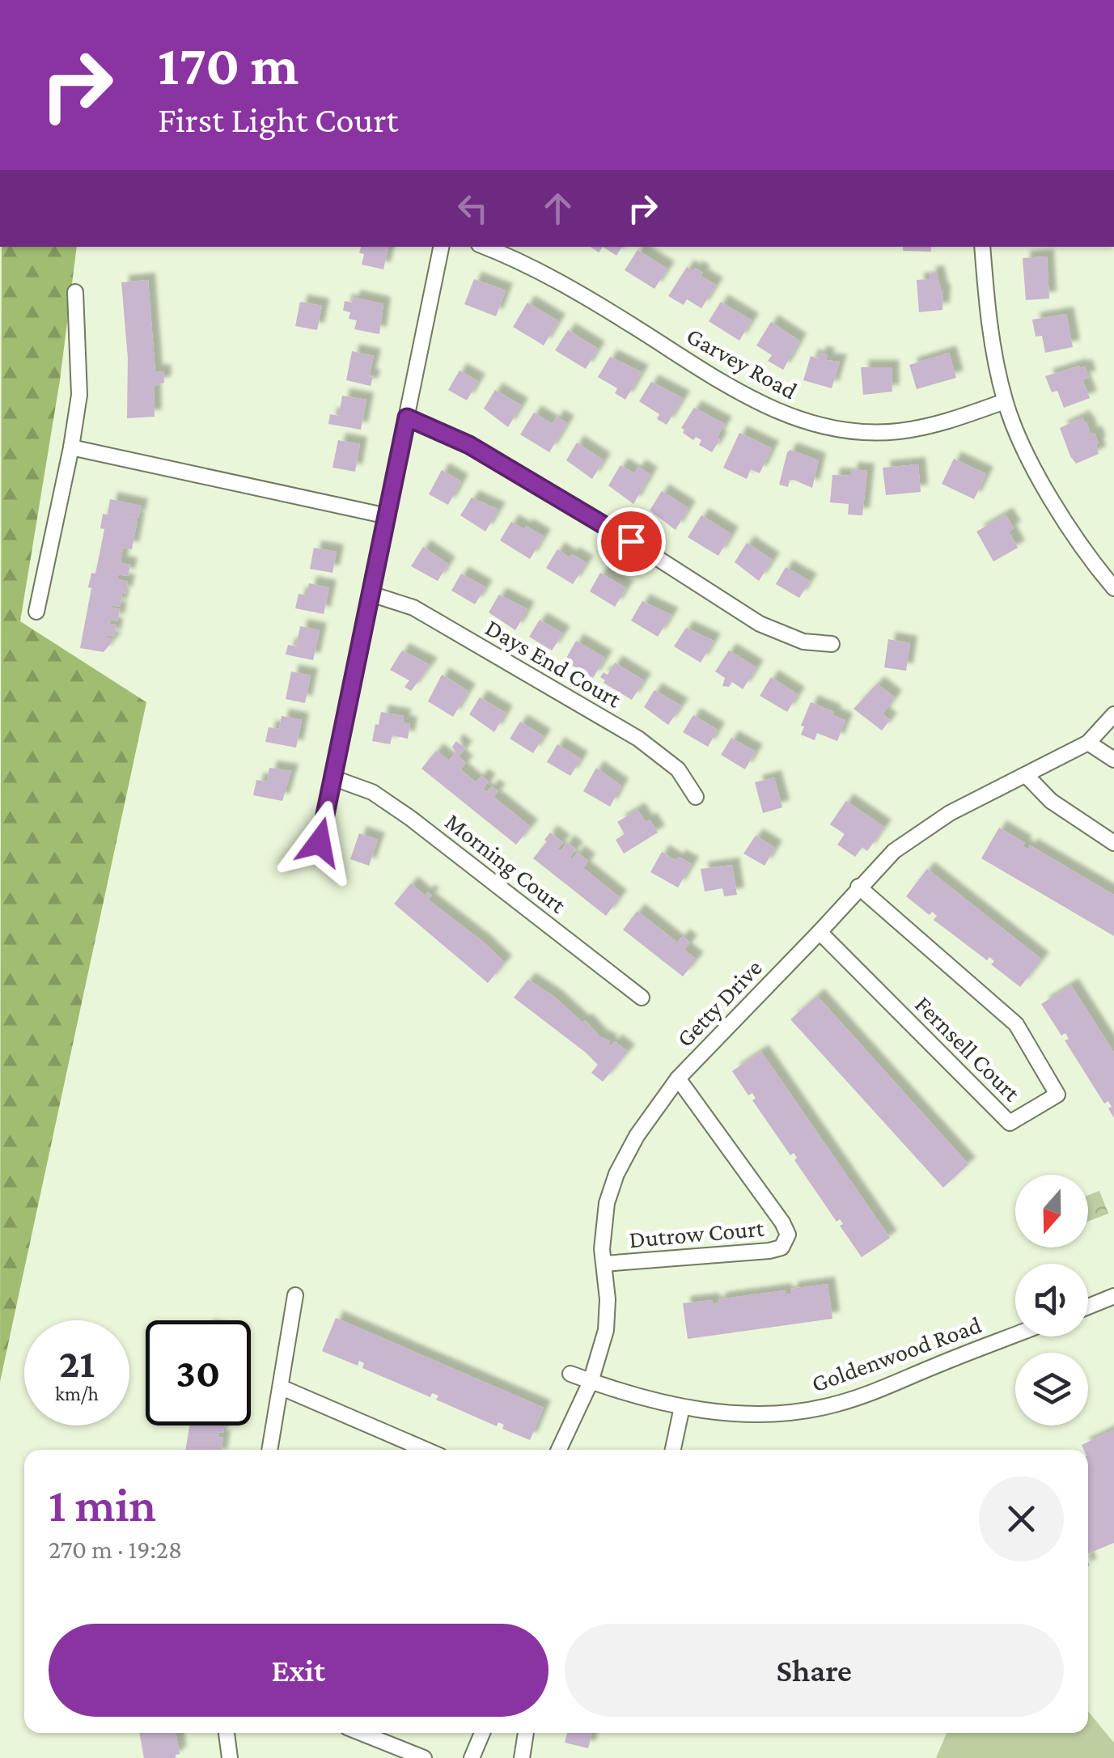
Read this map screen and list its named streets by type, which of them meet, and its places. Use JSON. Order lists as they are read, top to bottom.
{
  "streets": {
    "street": [
      "Garvey Road",
      "Days End Court",
      "Morning Court",
      "Getty Drive",
      "Fernsell Court",
      "Dutrow Court",
      "Goldenwood Road"
    ]
  },
  "crossings": [
    ["Getty Drive", "Fernsell Court"],
    ["Getty Drive", "Dutrow Court"],
    ["Getty Drive", "Goldenwood Road"]
  ],
  "north": "bottom",
  "page": {
    "turn": ["170 m", "First Light Court"],
    "speed": "21 km/h",
    "limit": "30",
    "heading": ["1 min", "270 m · 19:28"],
    "buttons": ["Exit", "Share"]
  }
}
